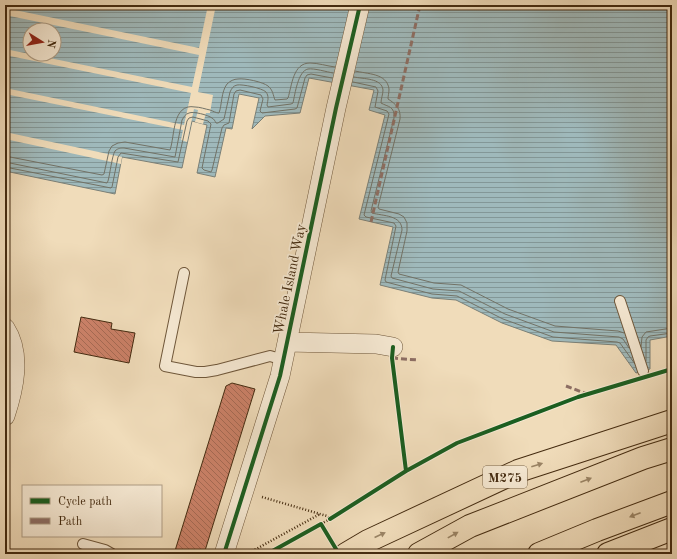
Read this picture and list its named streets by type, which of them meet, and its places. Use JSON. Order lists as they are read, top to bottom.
{
  "streets": {
    "highway": ["M275"],
    "street": ["Whale Island Way"]
  },
  "legend": ["Cycle path", "Path"],
  "north": "right"
}
